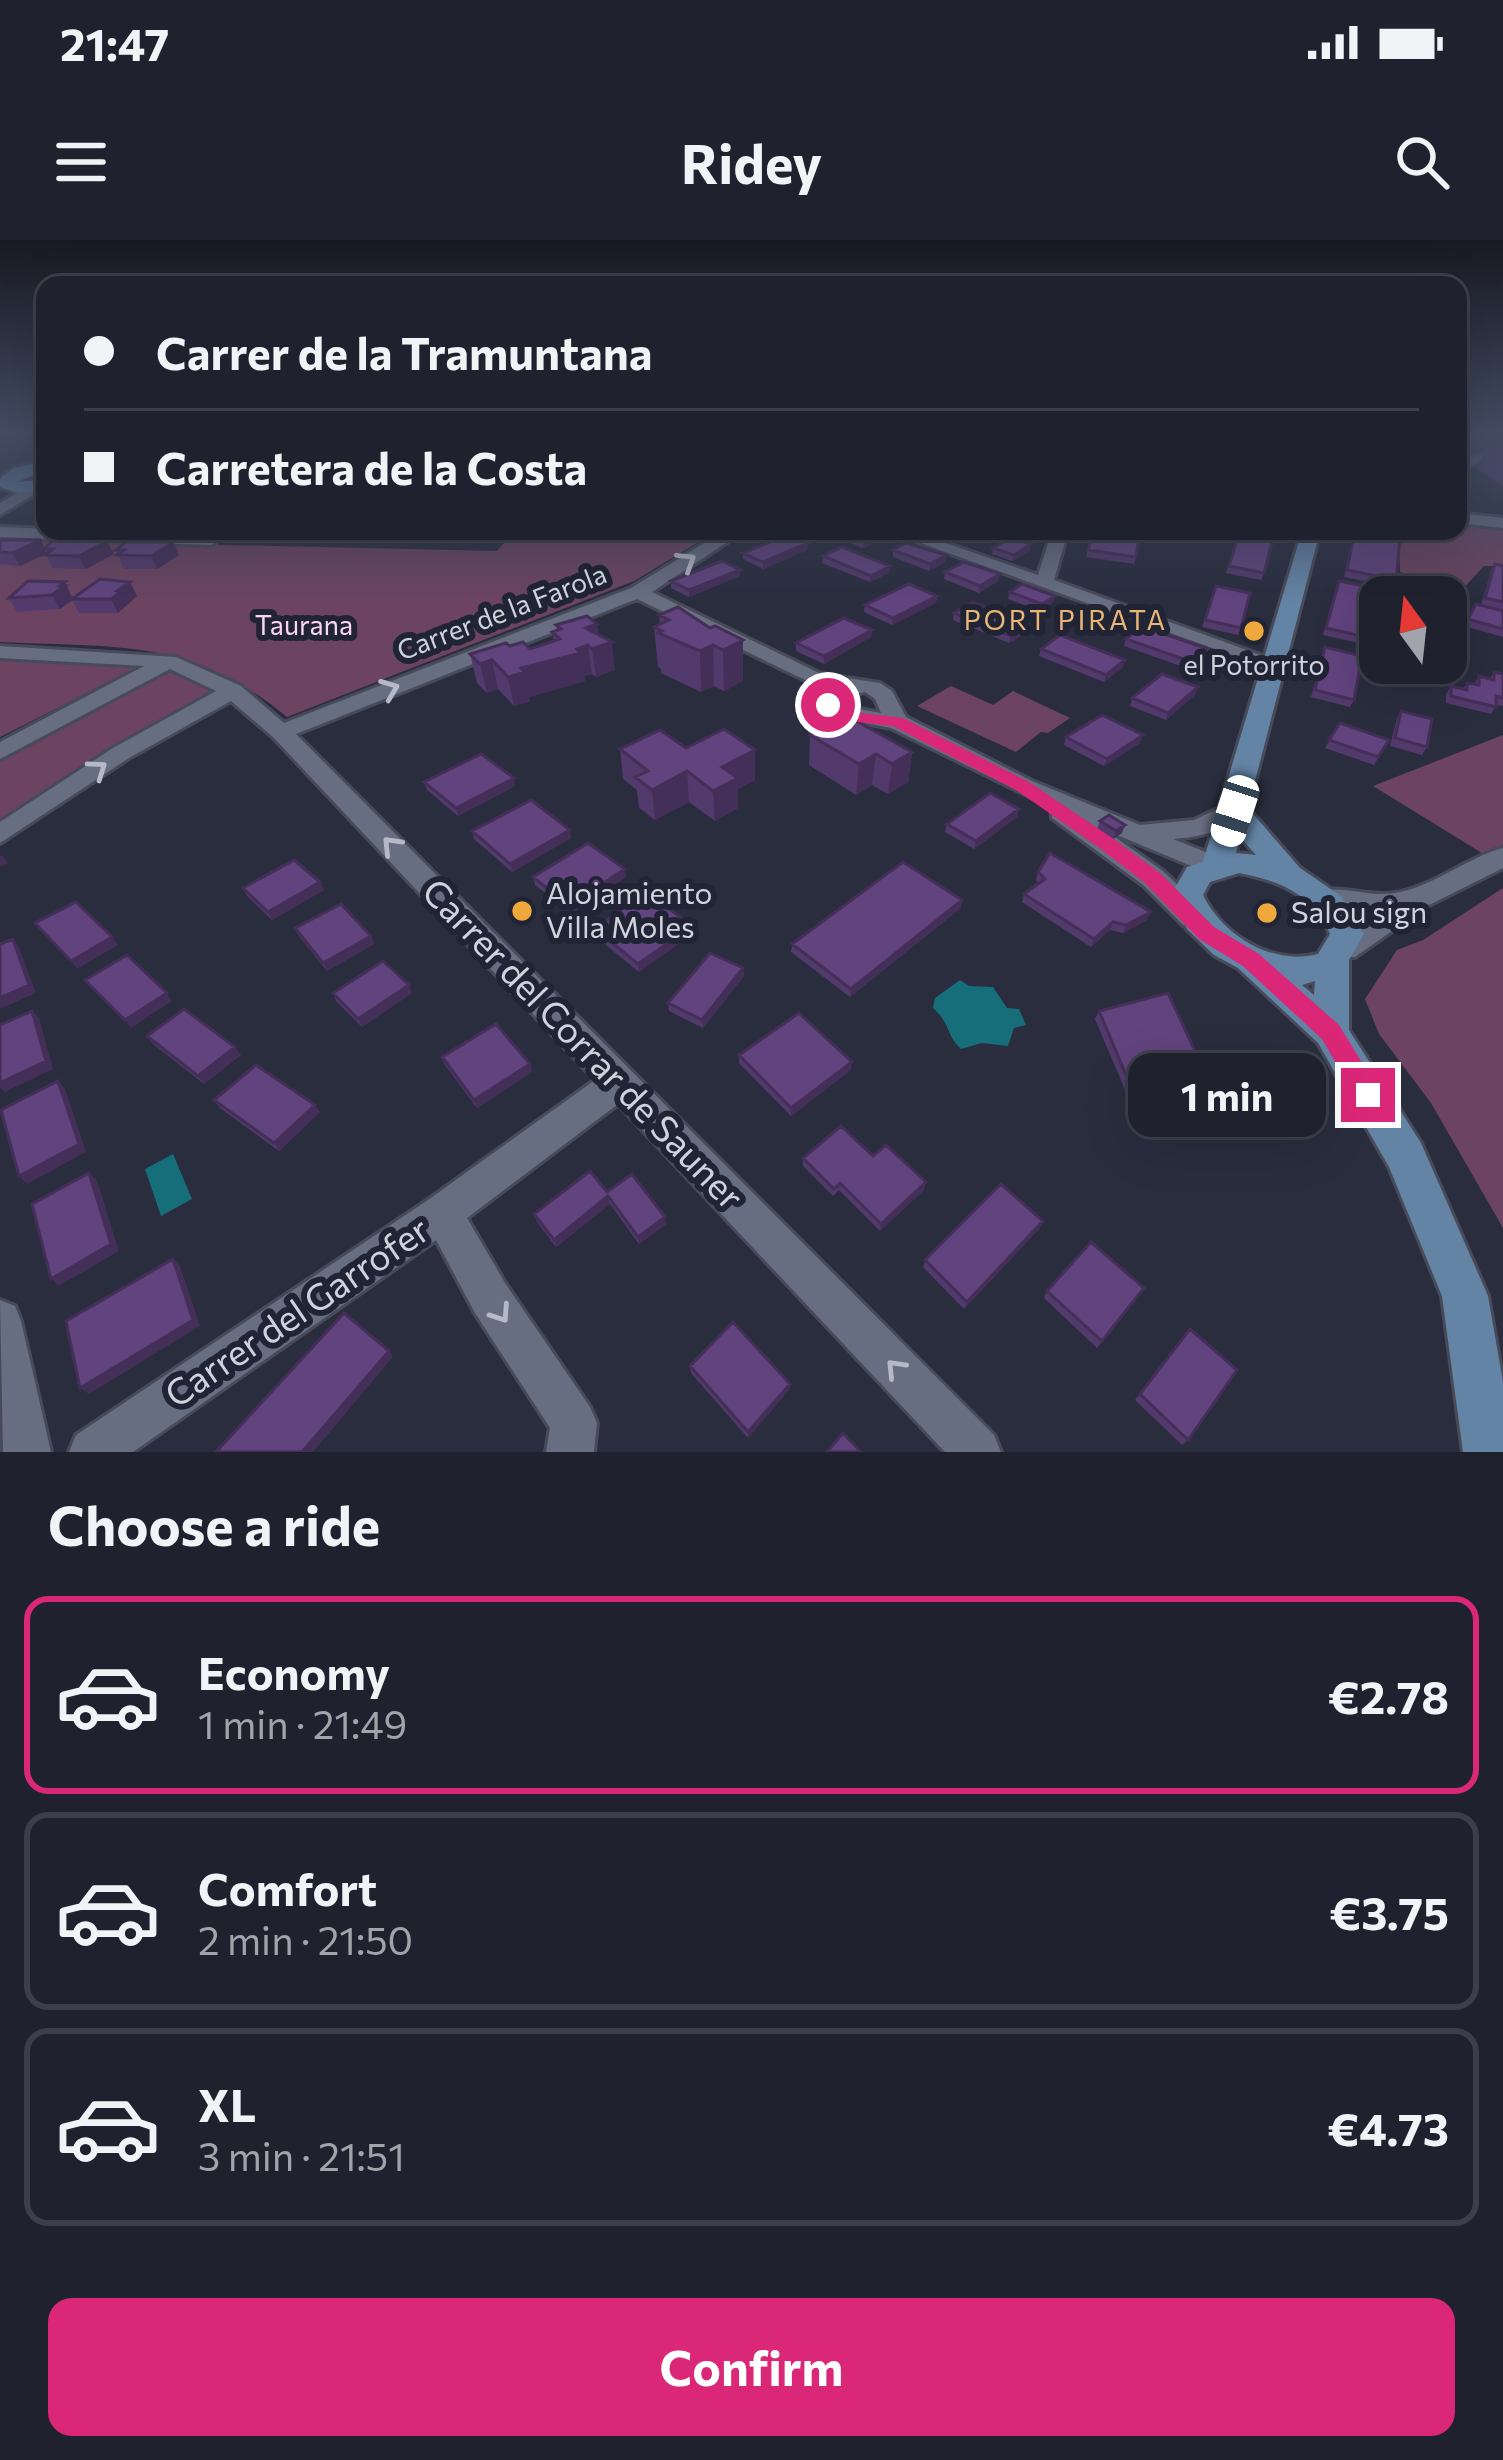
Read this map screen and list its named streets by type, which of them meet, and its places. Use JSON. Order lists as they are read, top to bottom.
{
  "streets": {
    "street": ["Carrer de la Farola", "Carrer del Corrar de Sauner", "Carrer del Garrofer"]
  },
  "crossings": [
    ["Carrer de la Farola", "Carrer del Corrar de Sauner"],
    ["Carrer del Corrar de Sauner", "Carrer del Garrofer"]
  ],
  "one_way": ["Carrer de la Farola", "Carrer del Corrar de Sauner"],
  "districts": ["PORT PIRATA"],
  "parks": ["Taurana"],
  "places": ["el Potorrito", "Alojamiento Villa Moles", "Salou sign"],
  "north": "top",
  "page": {
    "status": "21:47",
    "header": "Ridey",
    "banner": ["Carrer de la Tramuntana", "Carretera de la Costa"],
    "bubble": "1 min",
    "heading": "Choose a ride",
    "list": [
      {
        "name": "Economy",
        "note": "1 min · 21:49",
        "value": "€2.78"
      },
      {
        "name": "Comfort",
        "note": "2 min · 21:50",
        "value": "€3.75"
      },
      {
        "name": "XL",
        "note": "3 min · 21:51",
        "value": "€4.73"
      }
    ],
    "buttons": "Confirm"
  }
}
